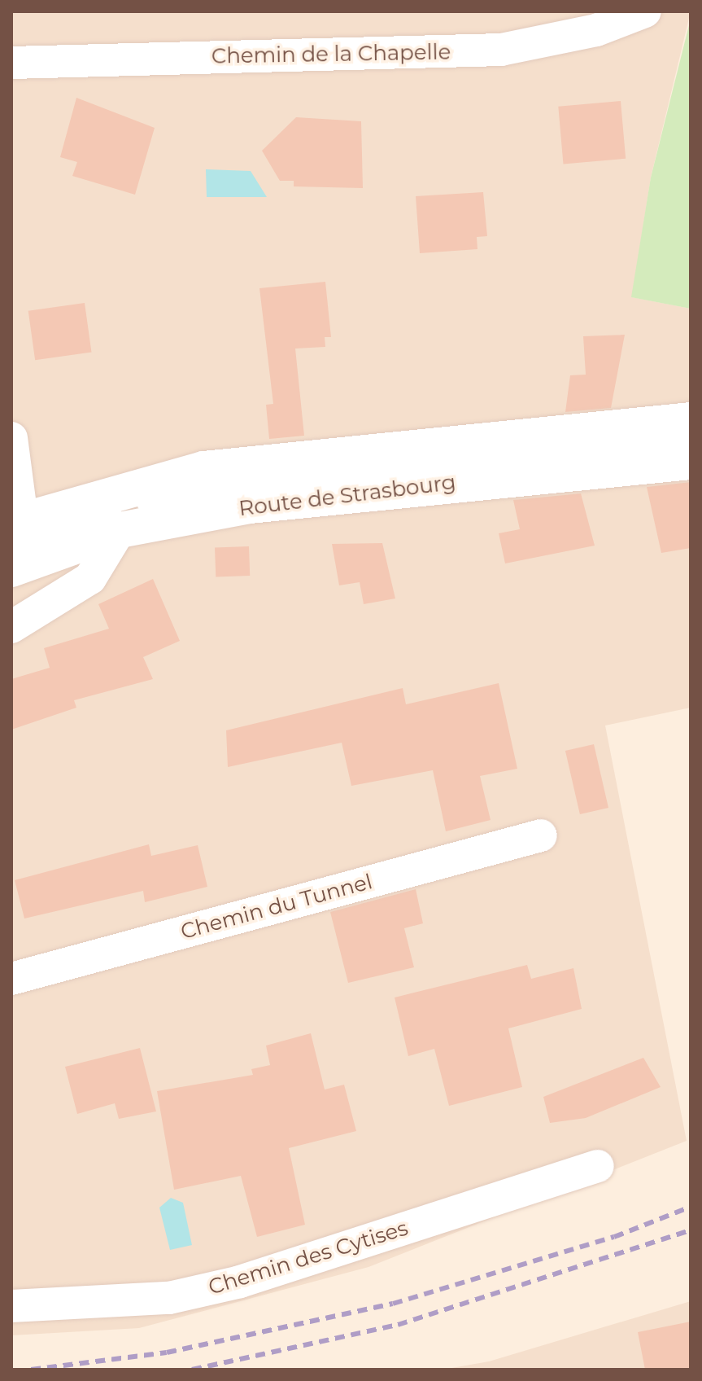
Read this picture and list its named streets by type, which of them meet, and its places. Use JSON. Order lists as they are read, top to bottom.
{
  "streets": {
    "main road": ["Route de Strasbourg"],
    "street": ["Chemin de la Chapelle", "Chemin du Tunnel", "Chemin des Cytises"]
  }
}
